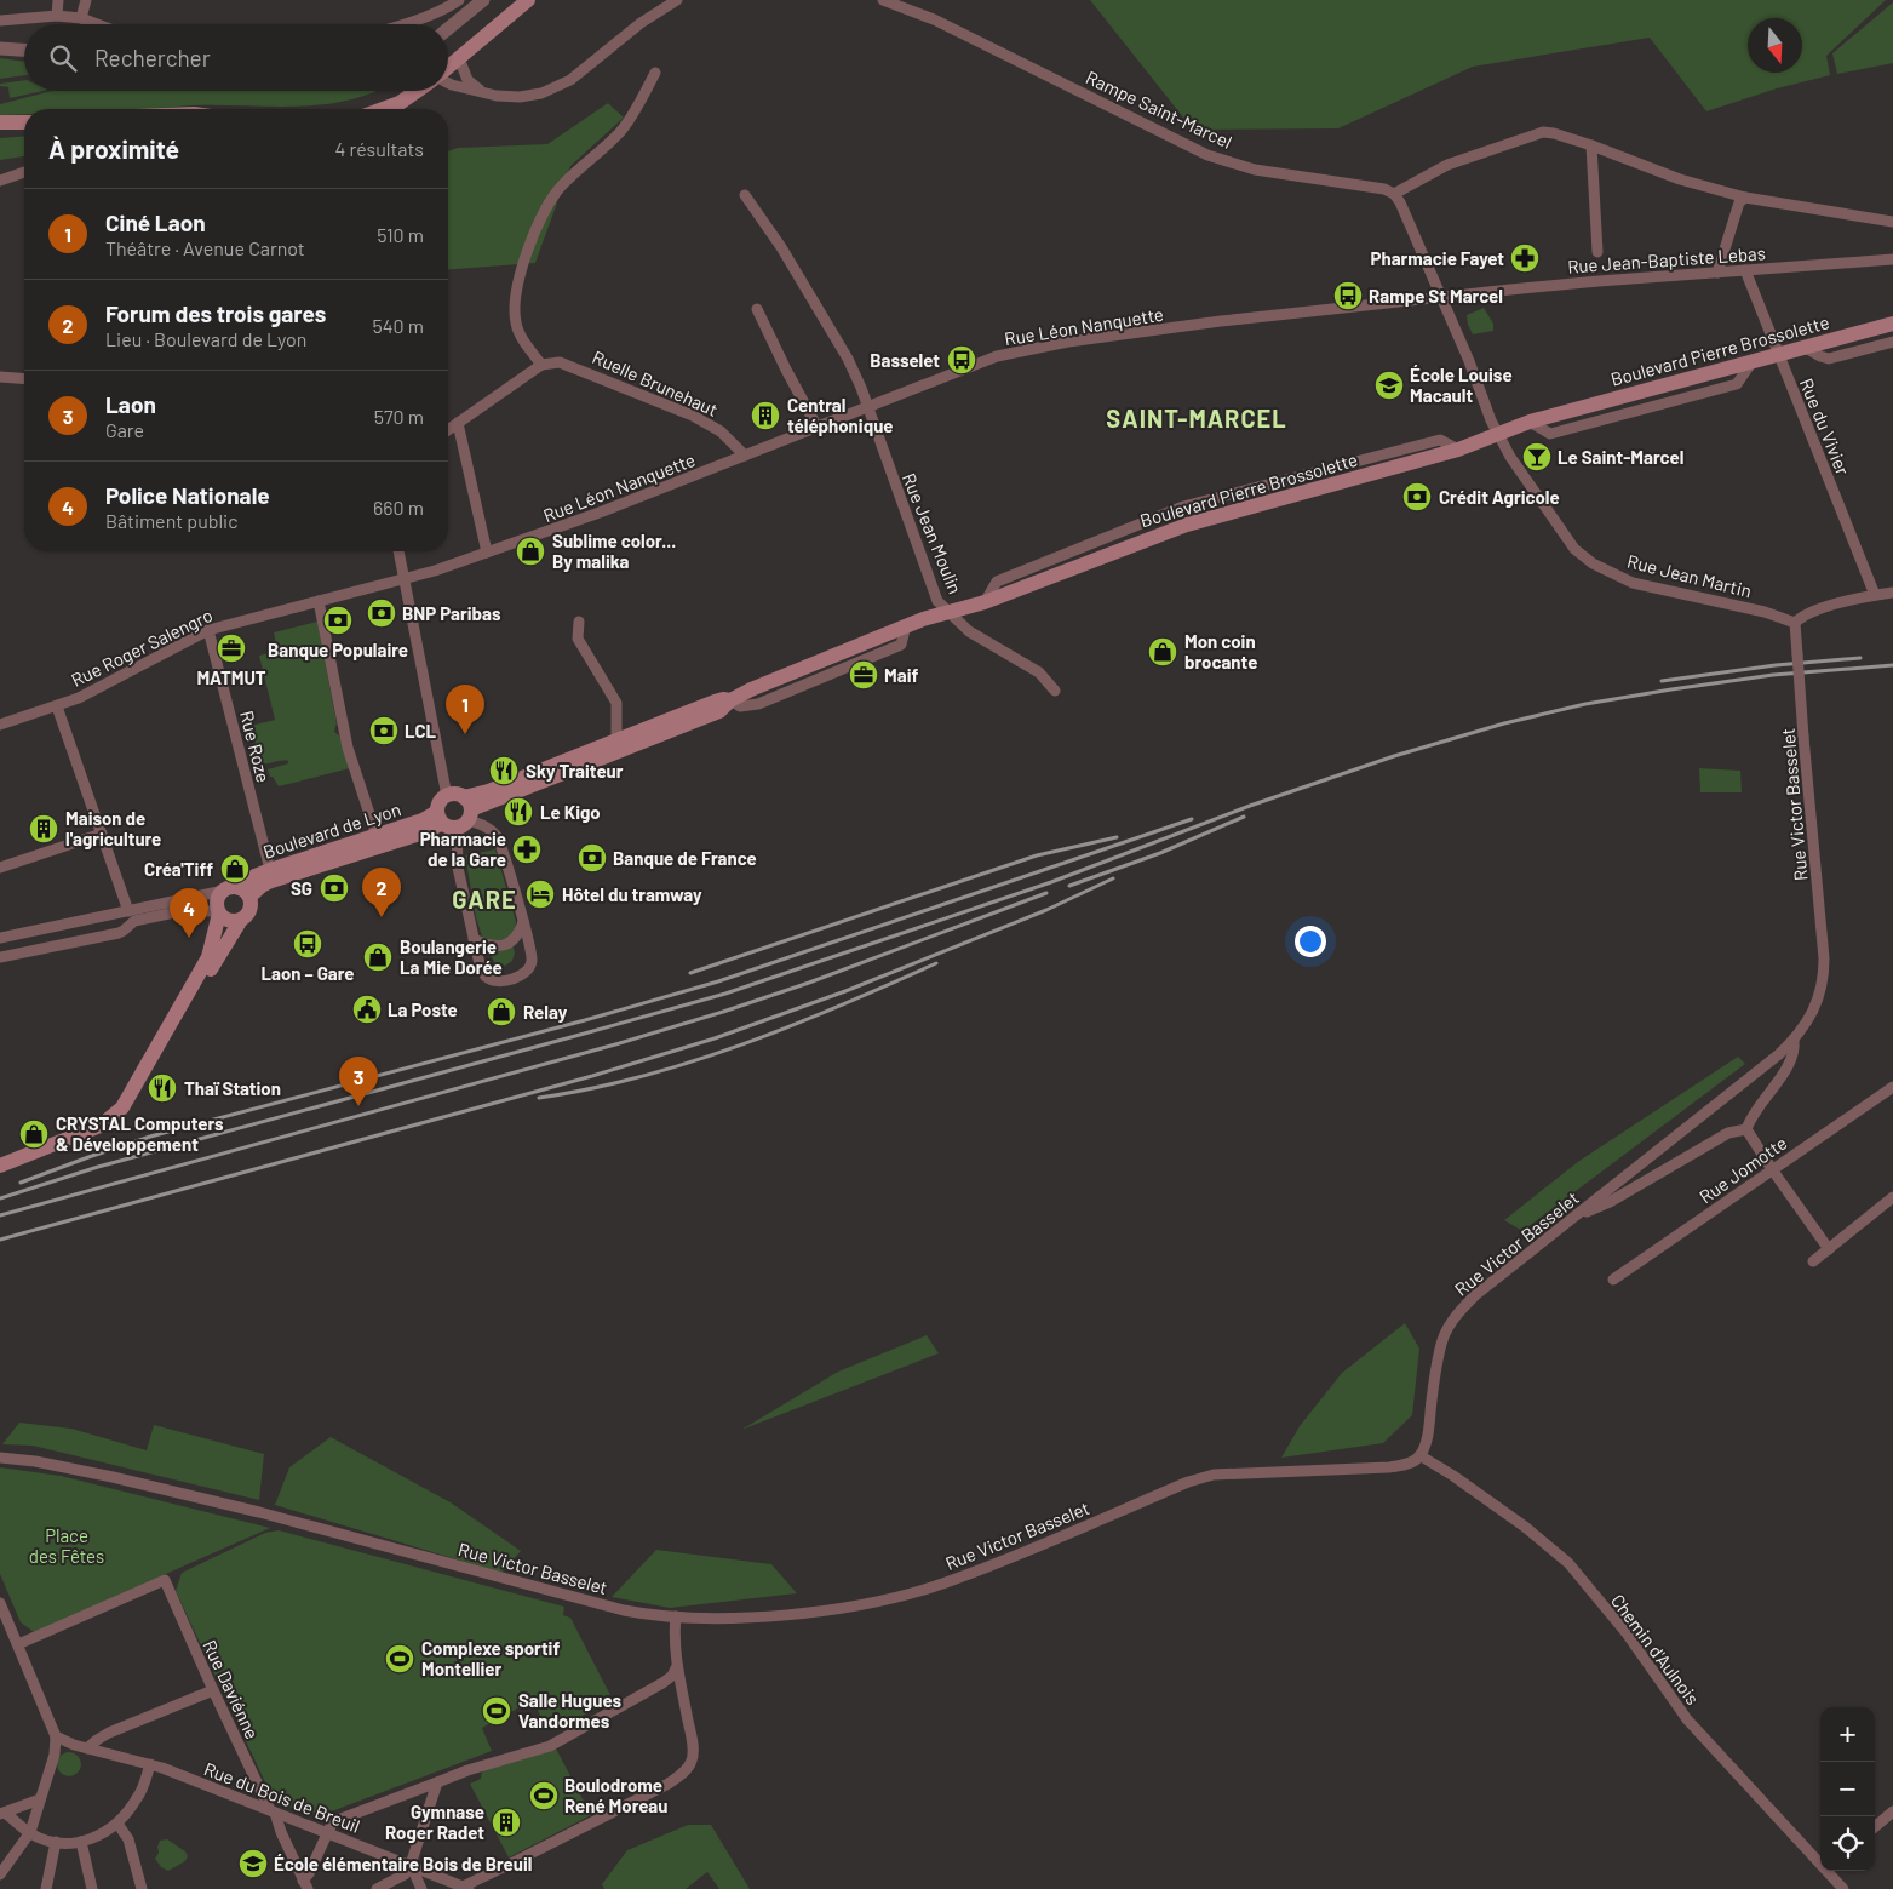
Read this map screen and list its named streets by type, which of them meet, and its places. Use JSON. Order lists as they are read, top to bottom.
{
  "streets": {
    "main road": ["Boulevard Pierre Brossolette", "Boulevard de Lyon"],
    "street": [
      "Rampe Saint-Marcel",
      "Rue Jean-Baptiste Lebas",
      "Rue Léon Nanquette",
      "Ruelle Brunehaut",
      "Rue du Vivier",
      "Rue Jean Moulin",
      "Rue Jean Martin",
      "Rue Roger Salengro",
      "Rue Roze",
      "Rue Victor Basselet",
      "Rue Jomotte",
      "Chemin d'Aulnois",
      "Rue Daviénne",
      "Rue du Bois de Breuil"
    ]
  },
  "crossings": [
    ["Rue Jean-Baptiste Lebas", "Rue Léon Nanquette"],
    ["Rue Jean-Baptiste Lebas", "Rue du Vivier"],
    ["Rue Jean-Baptiste Lebas", "Rue Jean Martin"],
    ["Rue Léon Nanquette", "Ruelle Brunehaut"],
    ["Rue Léon Nanquette", "Rue Jean Moulin"],
    ["Rue Léon Nanquette", "Rue Jean Martin"],
    ["Rue Léon Nanquette", "Rue Roger Salengro"],
    ["Boulevard Pierre Brossolette", "Rue du Vivier"],
    ["Boulevard Pierre Brossolette", "Rue Jean Moulin"],
    ["Boulevard Pierre Brossolette", "Rue Jean Martin"],
    ["Rue Jean Martin", "Rue Victor Basselet"],
    ["Rue Roger Salengro", "Rue Roze"],
    ["Rue Roze", "Boulevard de Lyon"],
    ["Rue Victor Basselet", "Chemin d'Aulnois"],
    ["Rue Daviénne", "Rue du Bois de Breuil"]
  ],
  "districts": ["SAINT-MARCEL", "GARE"],
  "parks": ["Place des Fêtes"],
  "places": {
    "pharmacy": ["Pharmacie Fayet", "Pharmacie de la Gare"],
    "bus stop": ["Rampe St Marcel", "Basselet", "Laon – Gare"],
    "school or university": ["École Louise Macault", "École élémentaire Bois de Breuil"],
    "building": ["Central téléphonique", "Maison de l'agriculture", "Gymnase Roger Radet"],
    "bar": ["Le Saint-Marcel"],
    "bank": [
      "Crédit Agricole",
      "BNP Paribas",
      "Banque Populaire",
      "LCL",
      "Banque de France",
      "SG"
    ],
    "shop": [
      "Sublime color... By malika",
      "Mon coin brocante",
      "Créa'Tiff",
      "Boulangerie La Mie Dorée",
      "Relay",
      "CRYSTAL Computers & Développement"
    ],
    "office": ["MATMUT", "Maif"],
    "restaurant": ["Sky Traiteur", "Le Kigo", "Thaï Station"],
    "hotel": ["Hôtel du tramway"],
    "public building": ["La Poste"],
    "sports": ["Complexe sportif Montellier", "Salle Hugues Vandormes", "Boulodrome René Moreau"]
  },
  "north": "bottom",
  "page": {
    "search": "Rechercher",
    "heading": ["À proximité", "4 résultats"],
    "list": [
      {
        "mark": "1",
        "name": "Ciné Laon",
        "note": "Théâtre · Avenue Carnot",
        "value": "510 m"
      },
      {
        "mark": "2",
        "name": "Forum des trois gares",
        "note": "Lieu · Boulevard de Lyon",
        "value": "540 m"
      },
      {
        "mark": "3",
        "name": "Laon",
        "note": "Gare",
        "value": "570 m"
      },
      {
        "mark": "4",
        "name": "Police Nationale",
        "note": "Bâtiment public",
        "value": "660 m"
      }
    ],
    "pins": [
      "1",
      "2",
      "4",
      "3"
    ],
    "map_buttons": ["+", "−"]
  }
}
